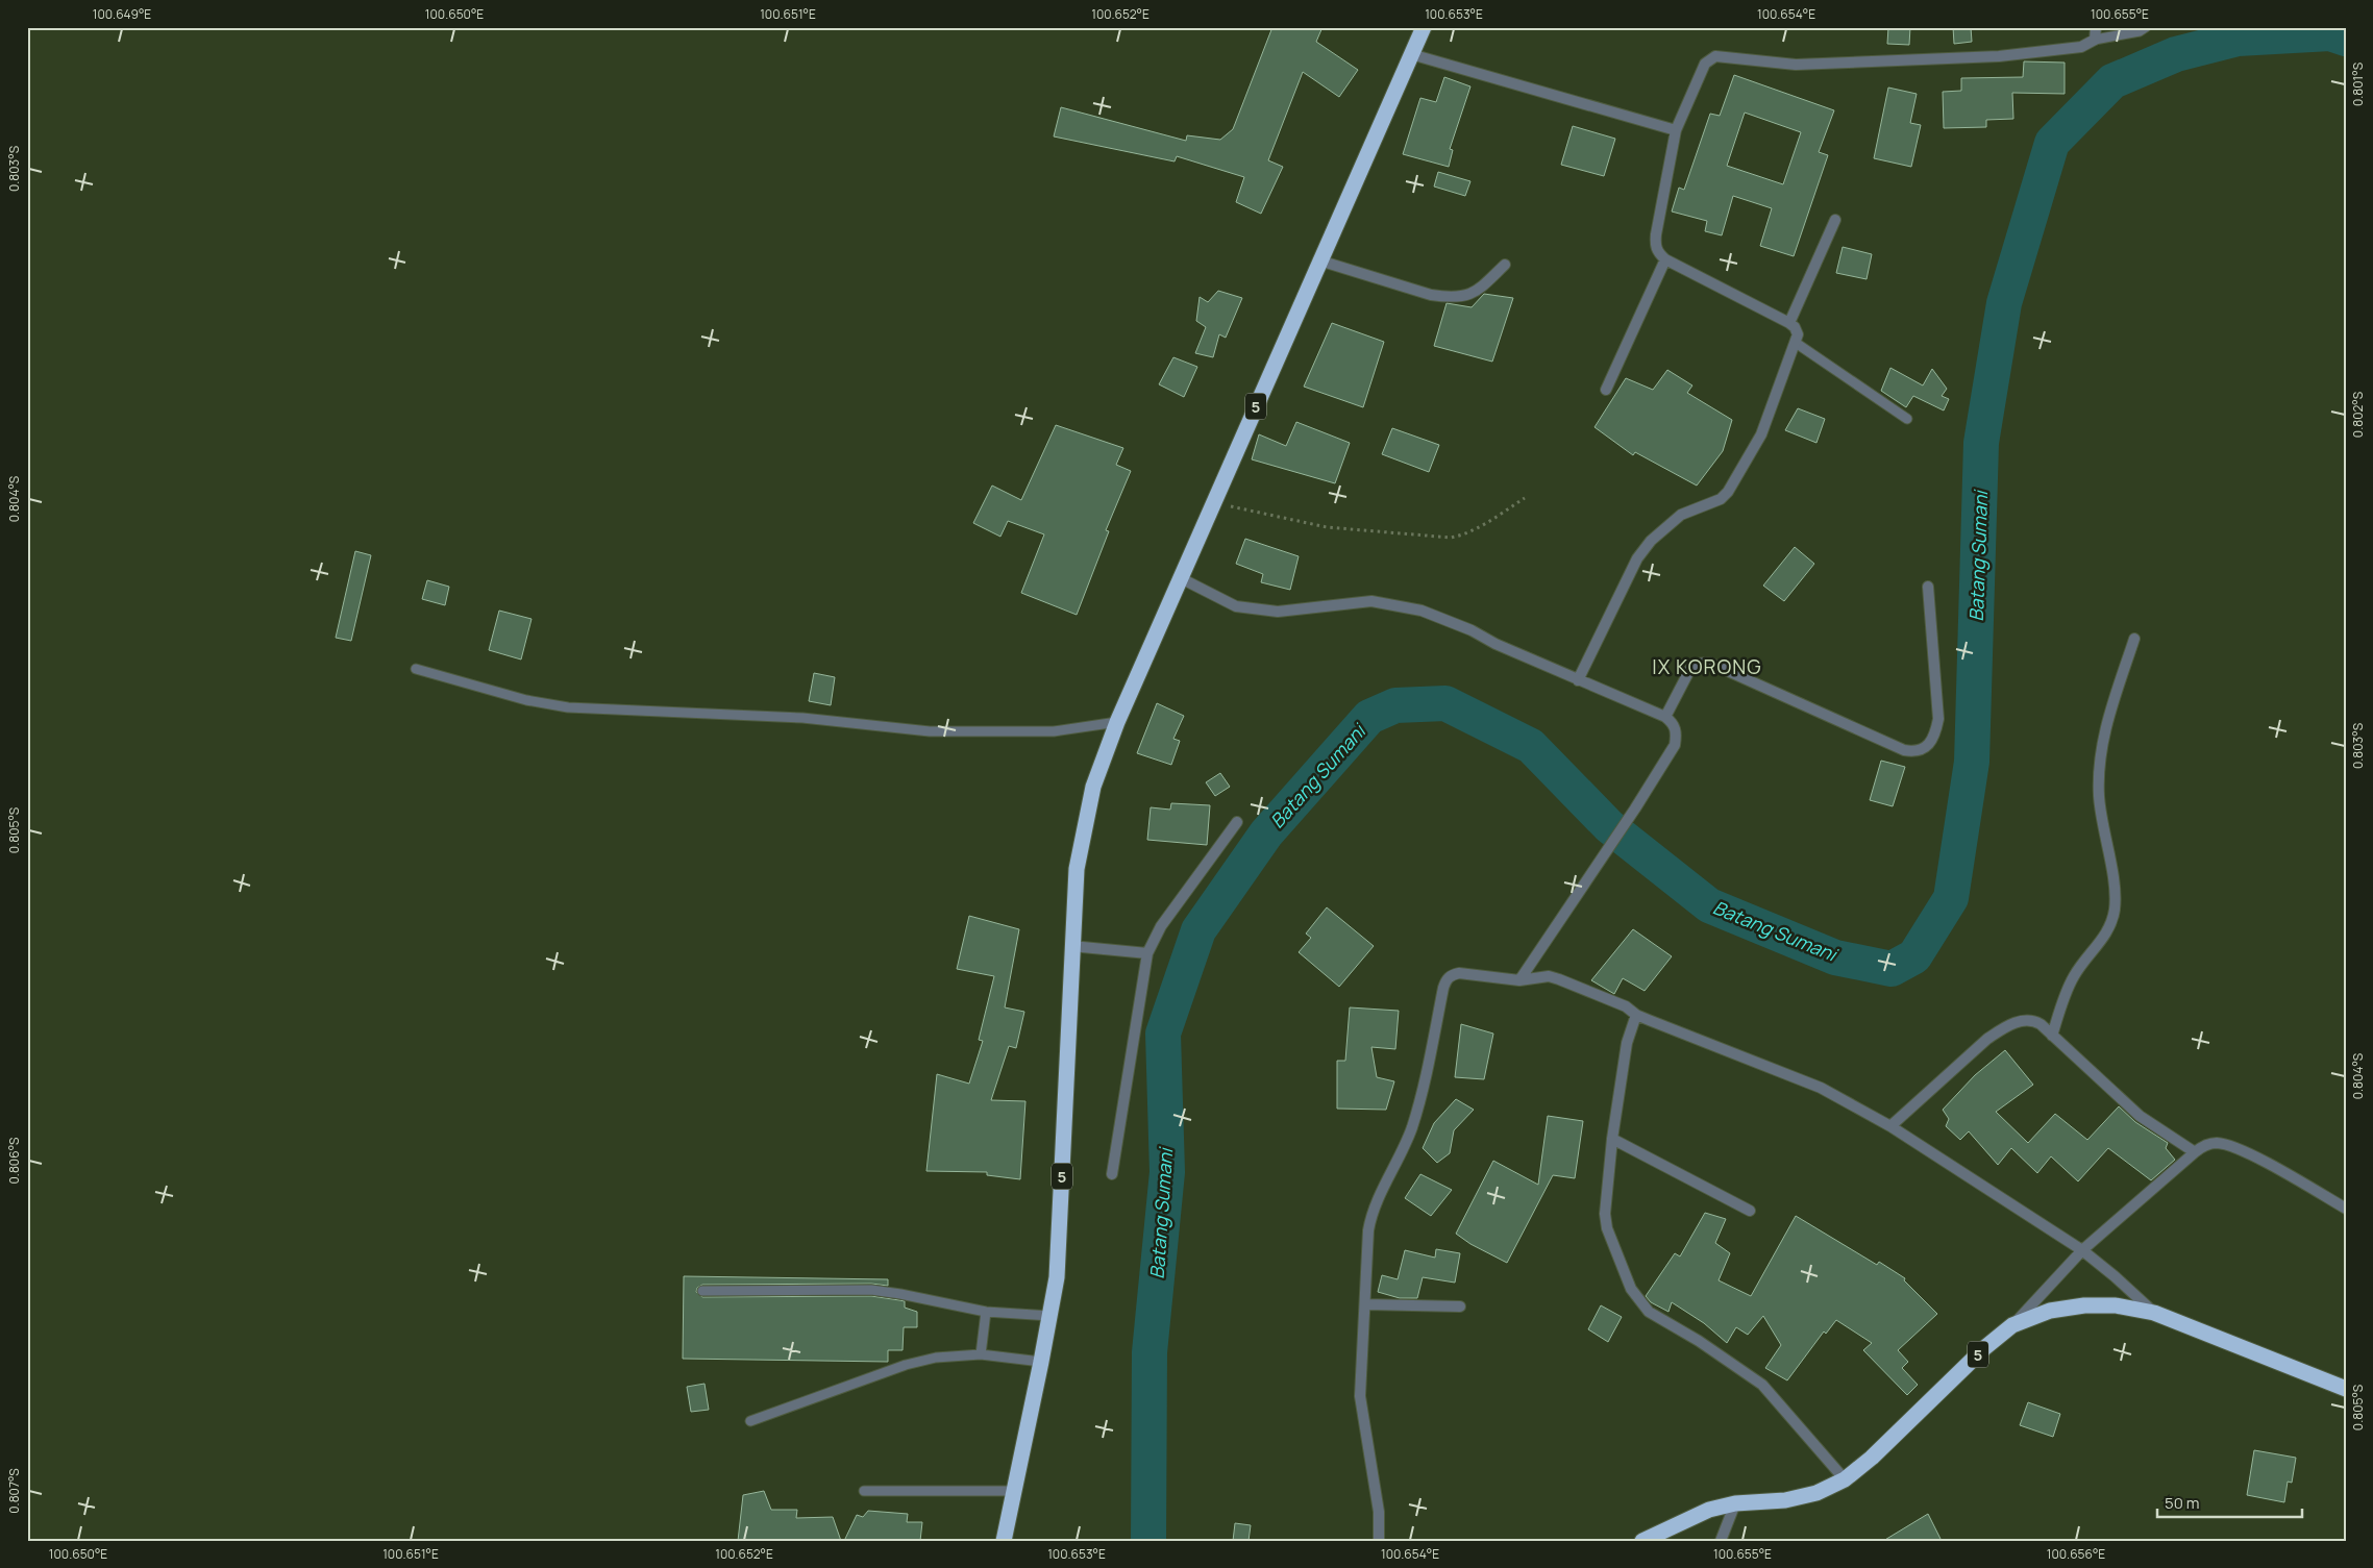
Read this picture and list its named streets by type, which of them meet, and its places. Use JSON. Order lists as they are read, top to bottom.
{
  "streets": {
    "highway": ["5"]
  },
  "districts": ["IX KORONG"],
  "water": ["Batang Sumani"],
  "scale_bar": "50 m",
  "coordinates": [
    "100.649°E",
    "100.650°E",
    "100.651°E",
    "100.652°E",
    "100.653°E",
    "100.654°E",
    "100.655°E",
    "0.801°S",
    "0.803°S",
    "0.802°S",
    "0.804°S",
    "0.805°S",
    "0.806°S",
    "0.807°S",
    "100.656°E"
  ]
}
